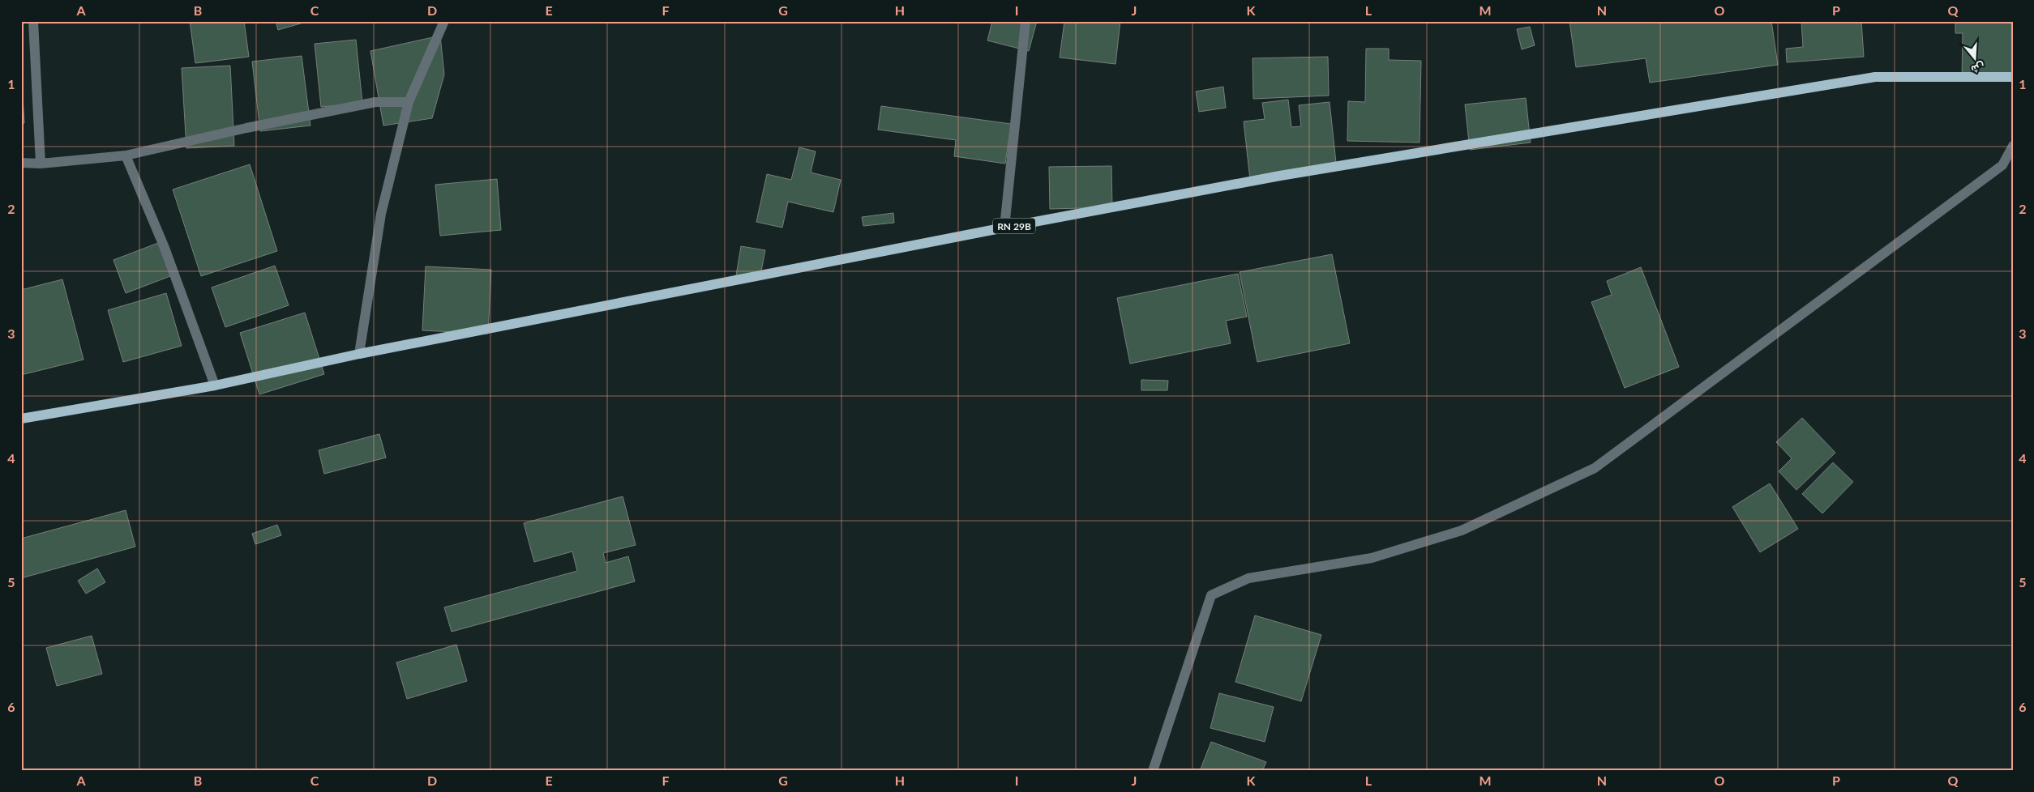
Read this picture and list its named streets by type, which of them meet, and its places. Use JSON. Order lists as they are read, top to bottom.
{
  "streets": {
    "main road": ["RN 29B"]
  },
  "north": "bottom",
  "grid": {
    "columns": [
      "A",
      "B",
      "C",
      "D",
      "E",
      "F",
      "G",
      "H",
      "I",
      "J",
      "K",
      "L",
      "M",
      "N",
      "O",
      "P",
      "Q"
    ],
    "rows": [
      "1",
      "2",
      "3",
      "4",
      "5",
      "6"
    ]
  }
}
